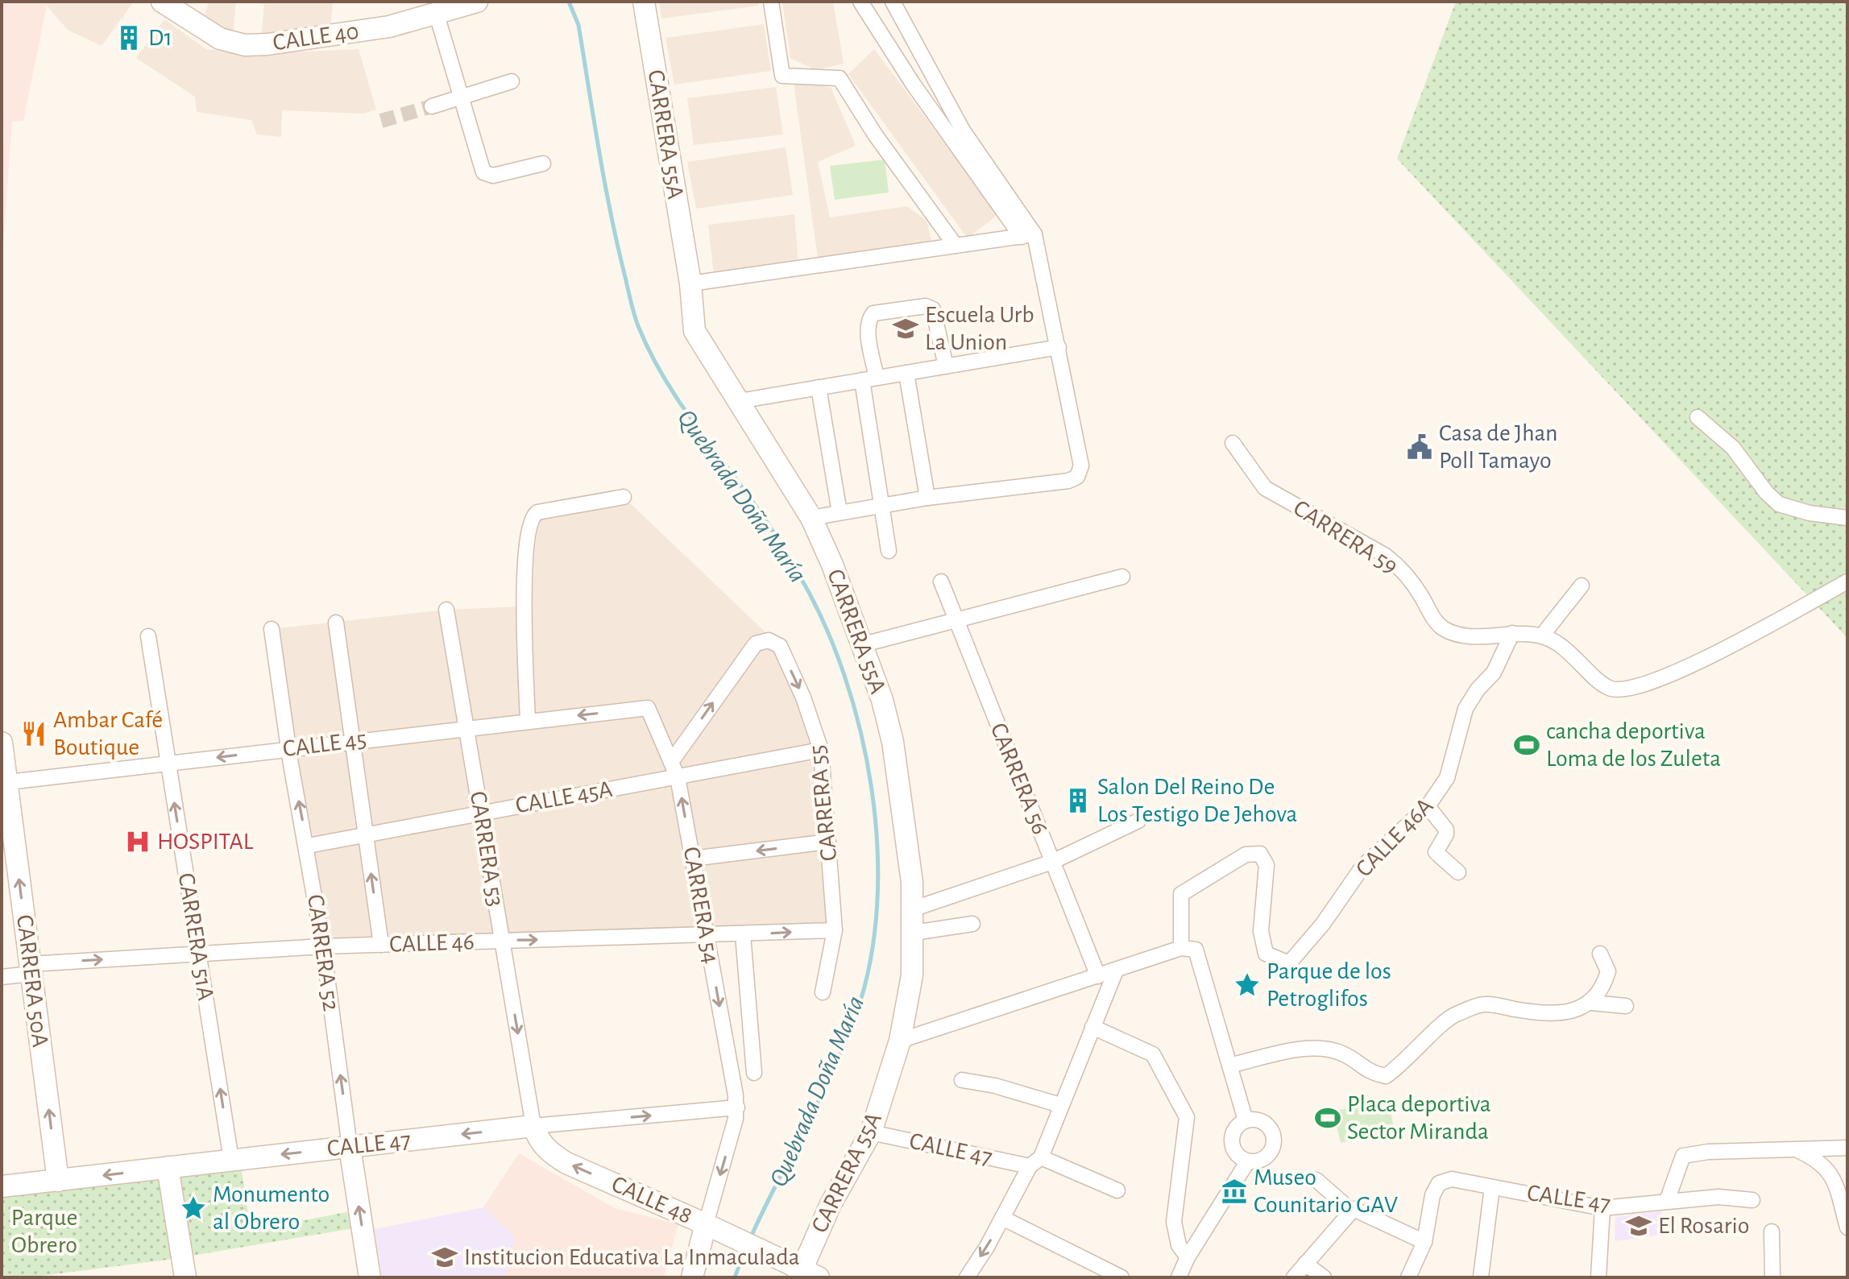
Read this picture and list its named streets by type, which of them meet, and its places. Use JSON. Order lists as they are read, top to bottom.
{
  "streets": {
    "street": [
      "CALLE 40",
      "CARRERA 55A",
      "CARRERA 59",
      "CALLE 45",
      "CARRERA 56",
      "CALLE 45A",
      "CARRERA 55",
      "CALLE 46A",
      "CARRERA 53",
      "CARRERA 54",
      "CARRERA 51A",
      "CALLE 46",
      "CARRERA 52",
      "CARRERA 50A",
      "CALLE 47",
      "CALLE 48"
    ]
  },
  "crossings": [
    ["CARRERA 55A", "CALLE 47"],
    ["CARRERA 55A", "CALLE 48"],
    ["CARRERA 59", "CALLE 46A"],
    ["CALLE 45", "CARRERA 53"],
    ["CALLE 45", "CARRERA 54"],
    ["CALLE 45", "CARRERA 51A"],
    ["CALLE 45", "CARRERA 52"],
    ["CALLE 45", "CARRERA 50A"],
    ["CALLE 45A", "CARRERA 55"],
    ["CALLE 45A", "CARRERA 53"],
    ["CALLE 45A", "CARRERA 54"],
    ["CALLE 45A", "CARRERA 52"],
    ["CARRERA 55", "CARRERA 54"],
    ["CARRERA 55", "CALLE 46"],
    ["CARRERA 53", "CALLE 46"],
    ["CARRERA 53", "CALLE 47"],
    ["CARRERA 53", "CALLE 48"],
    ["CARRERA 54", "CALLE 46"],
    ["CARRERA 54", "CALLE 47"],
    ["CARRERA 51A", "CALLE 46"],
    ["CARRERA 51A", "CALLE 47"],
    ["CALLE 46", "CARRERA 52"],
    ["CALLE 46", "CARRERA 50A"],
    ["CARRERA 52", "CALLE 47"],
    ["CARRERA 50A", "CALLE 47"],
    ["CALLE 47", "CALLE 48"]
  ],
  "one_way": [
    "CALLE 45",
    "CARRERA 53",
    "CARRERA 51A",
    "CALLE 46",
    "CARRERA 50A",
    "CALLE 48"
  ],
  "water": ["Quebrada Doña María"],
  "parks": ["Parque Obrero"],
  "places": {
    "building": ["D1", "Salon Del Reino De Los Testigo De Jehova"],
    "school or university": ["Escuela Urb La Union", "El Rosario", "Institucion Educativa La Inmaculada"],
    "public building": ["Casa de Jhan Poll Tamayo"],
    "restaurant": ["Ambar Café Boutique"],
    "sports": ["cancha deportiva Loma de los Zuleta", "Placa deportiva Sector Miranda"],
    "hospital": ["HOSPITAL"],
    "place": ["Parque de los Petroglifos", "Monumento al Obrero"],
    "museum": ["Museo Counitario GAV"]
  }
}
